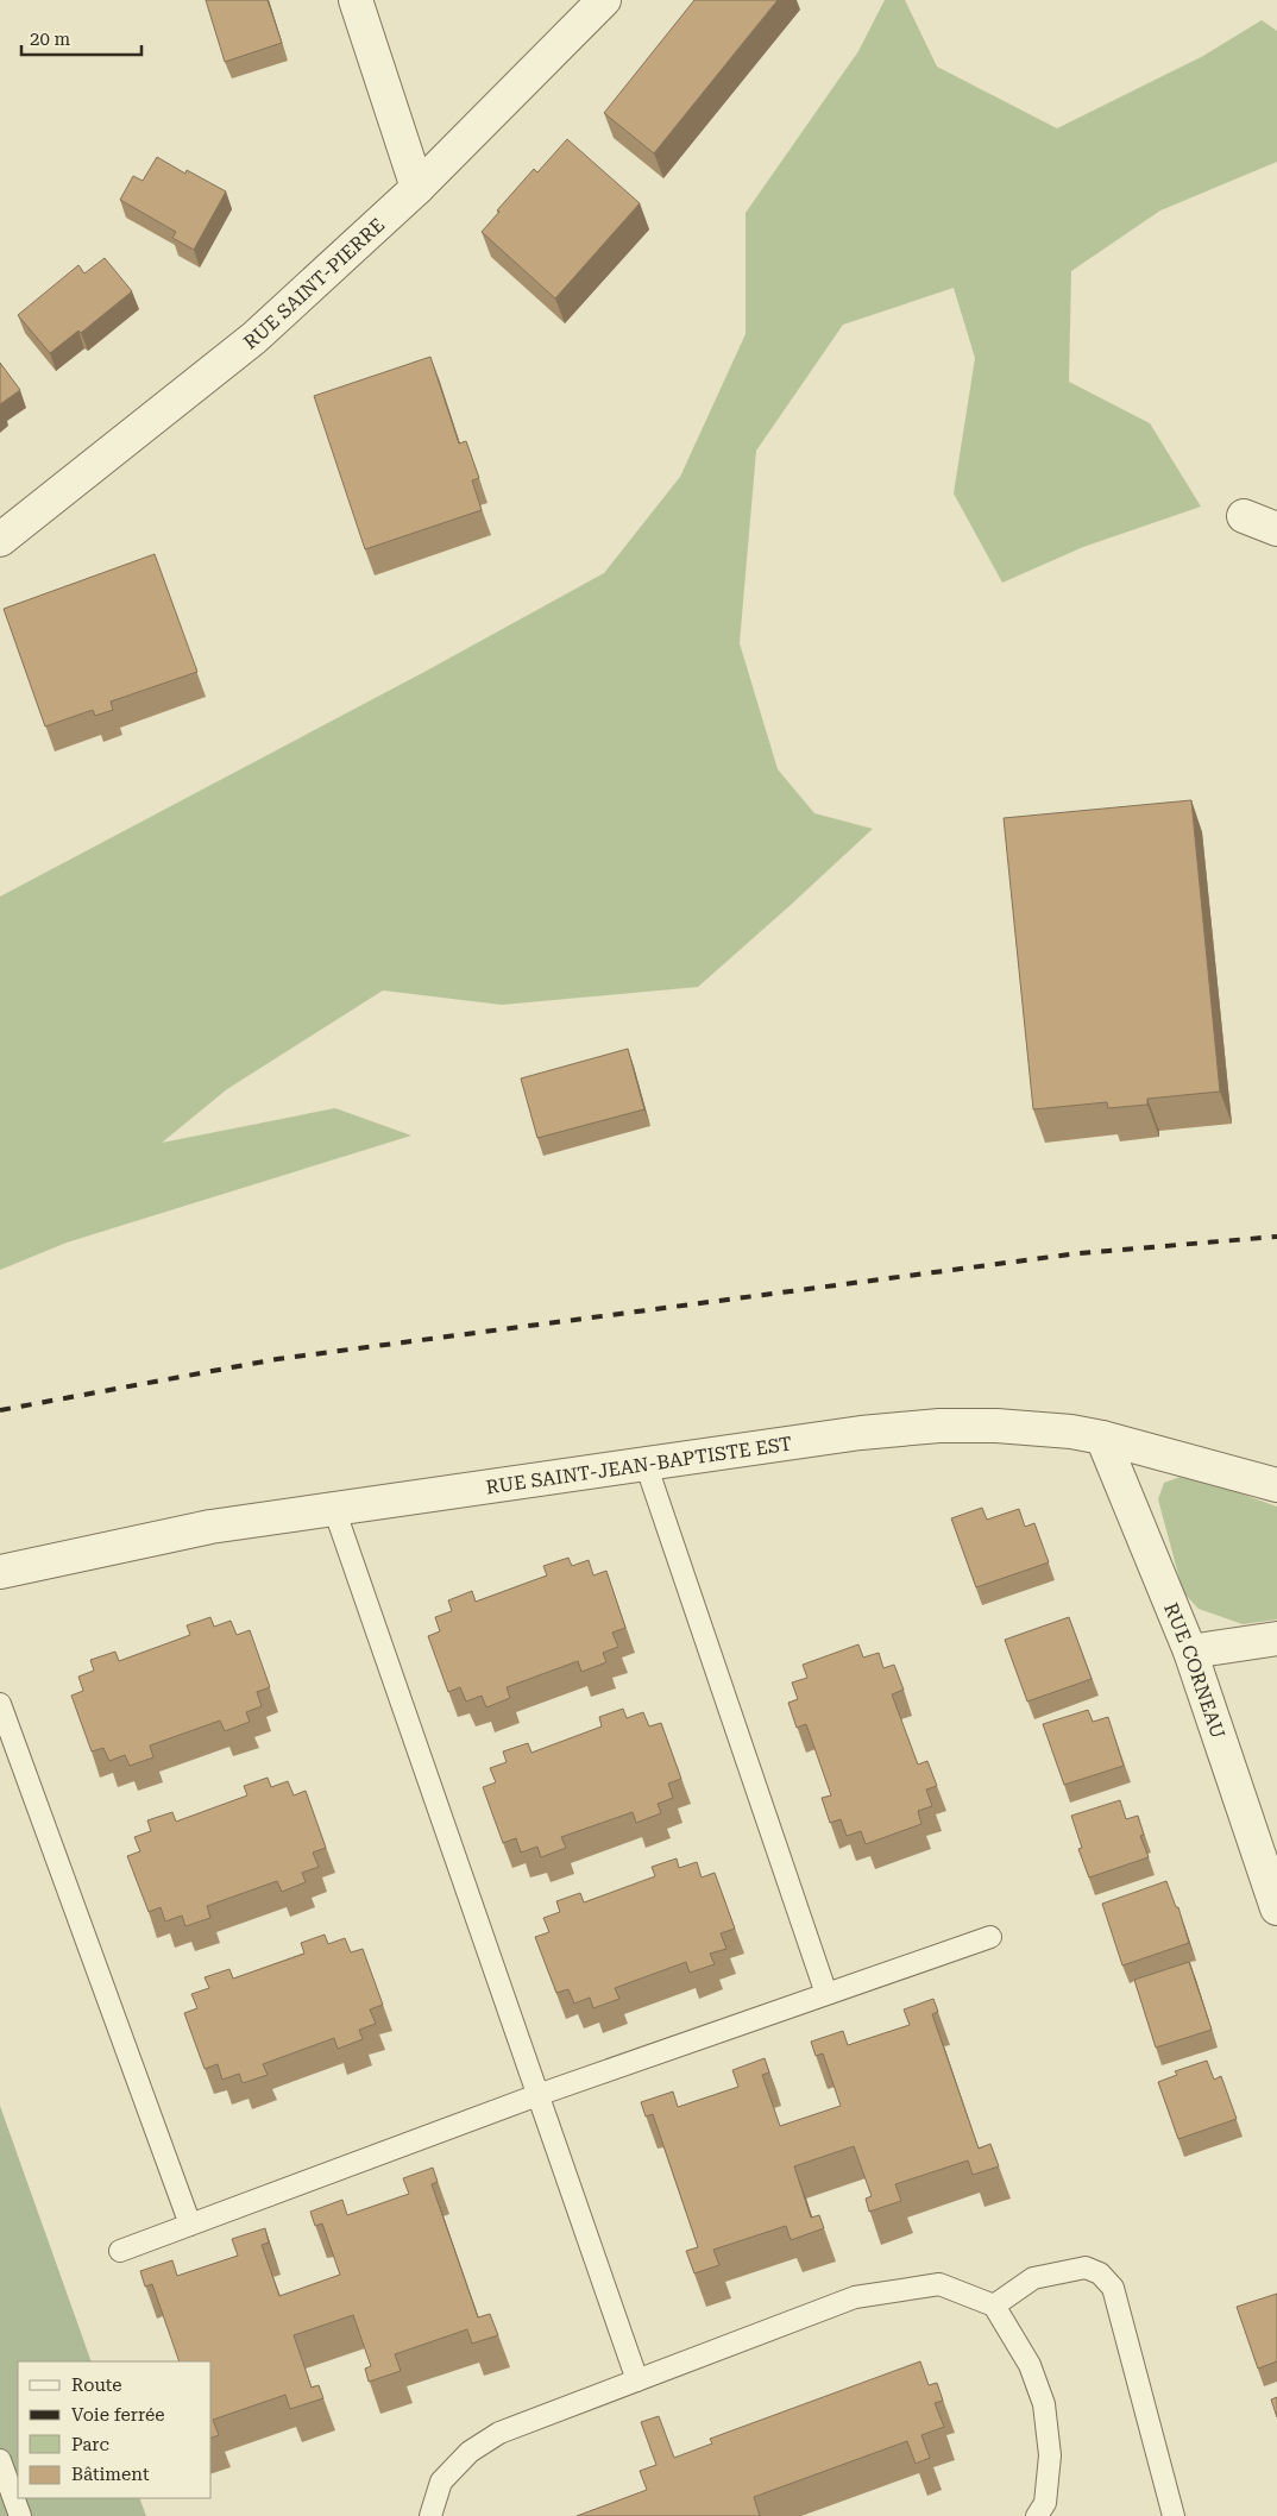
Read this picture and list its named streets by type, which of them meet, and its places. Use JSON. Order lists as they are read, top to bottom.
{
  "streets": {
    "street": ["RUE SAINT-PIERRE", "RUE SAINT-JEAN-BAPTISTE EST", "RUE CORNEAU"]
  },
  "crossings": [
    ["RUE SAINT-JEAN-BAPTISTE EST", "RUE CORNEAU"]
  ],
  "legend": [
    "Route",
    "Voie ferrée",
    "Parc",
    "Bâtiment"
  ],
  "scale_bar": "20 m"
}
